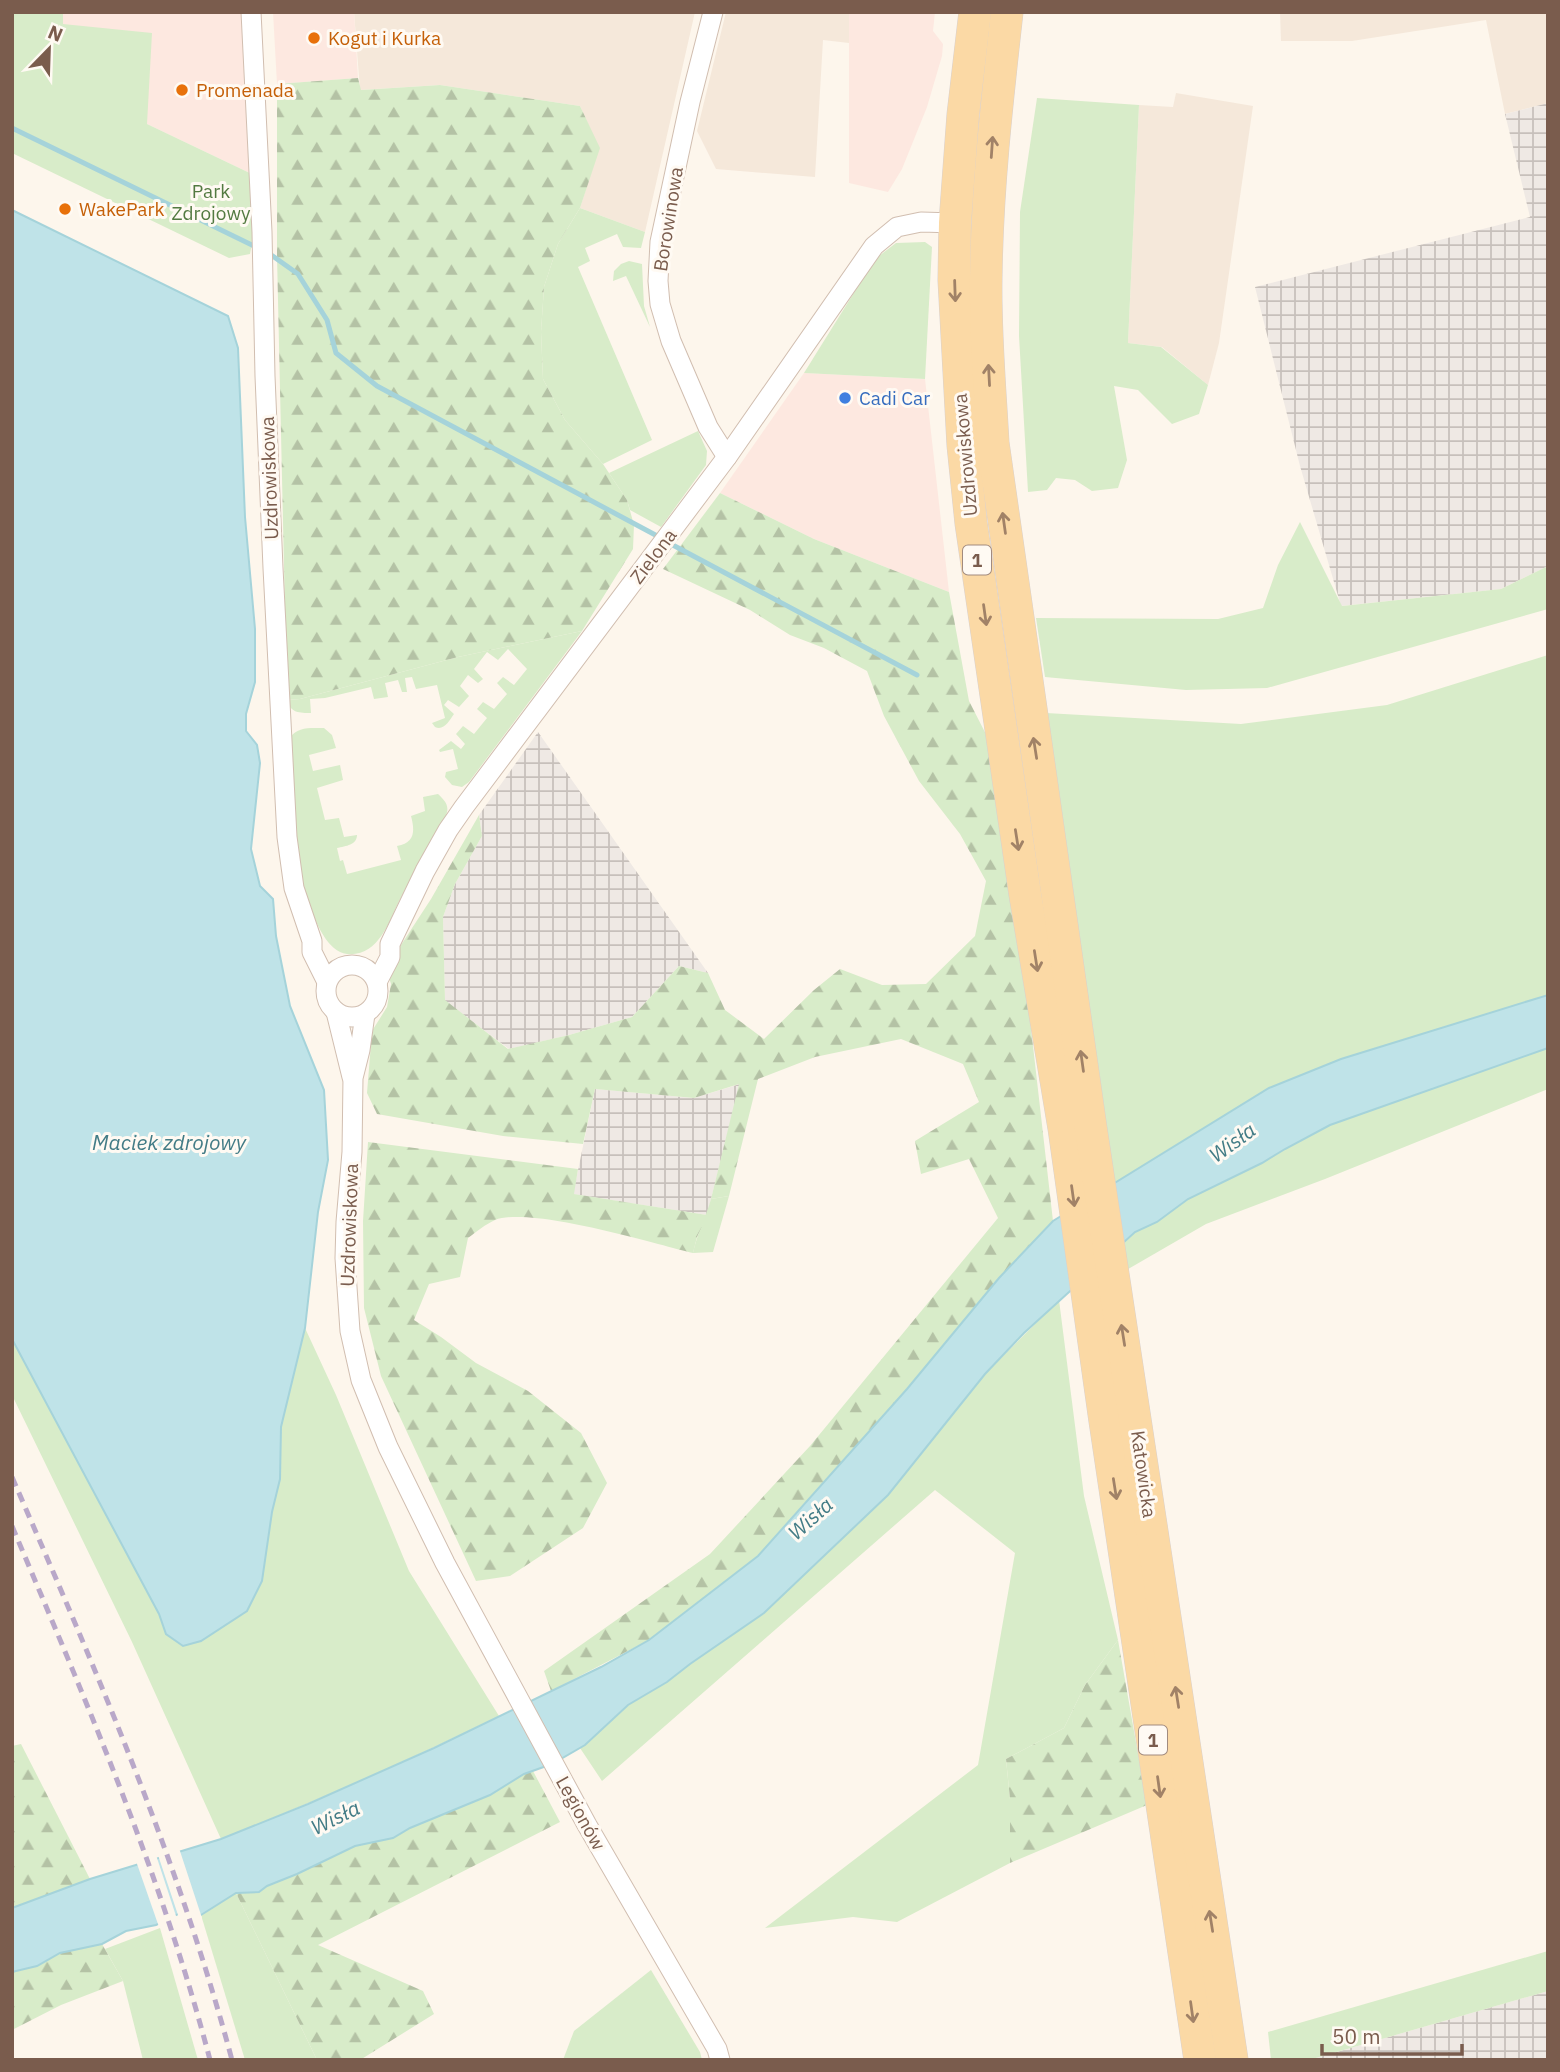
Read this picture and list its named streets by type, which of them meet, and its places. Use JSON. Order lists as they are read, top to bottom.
{
  "streets": {
    "main road": ["Uzdrowiskowa", "1", "Katowicka"],
    "street": ["Borowinowa", "Zielona", "Legionów"]
  },
  "crossings": [
    ["Borowinowa", "Zielona"],
    ["Uzdrowiskowa", "Zielona"],
    ["Uzdrowiskowa", "Katowicka"],
    ["Uzdrowiskowa", "Legionów"]
  ],
  "water": ["Maciek zdrojowy", "Wisła"],
  "parks": ["Park Zdrojowy"],
  "places": [
    "Kogut i Kurka",
    "Promenada",
    "WakePark",
    "Cadi Car"
  ],
  "scale_bar": "50 m",
  "north": "top right"
}
